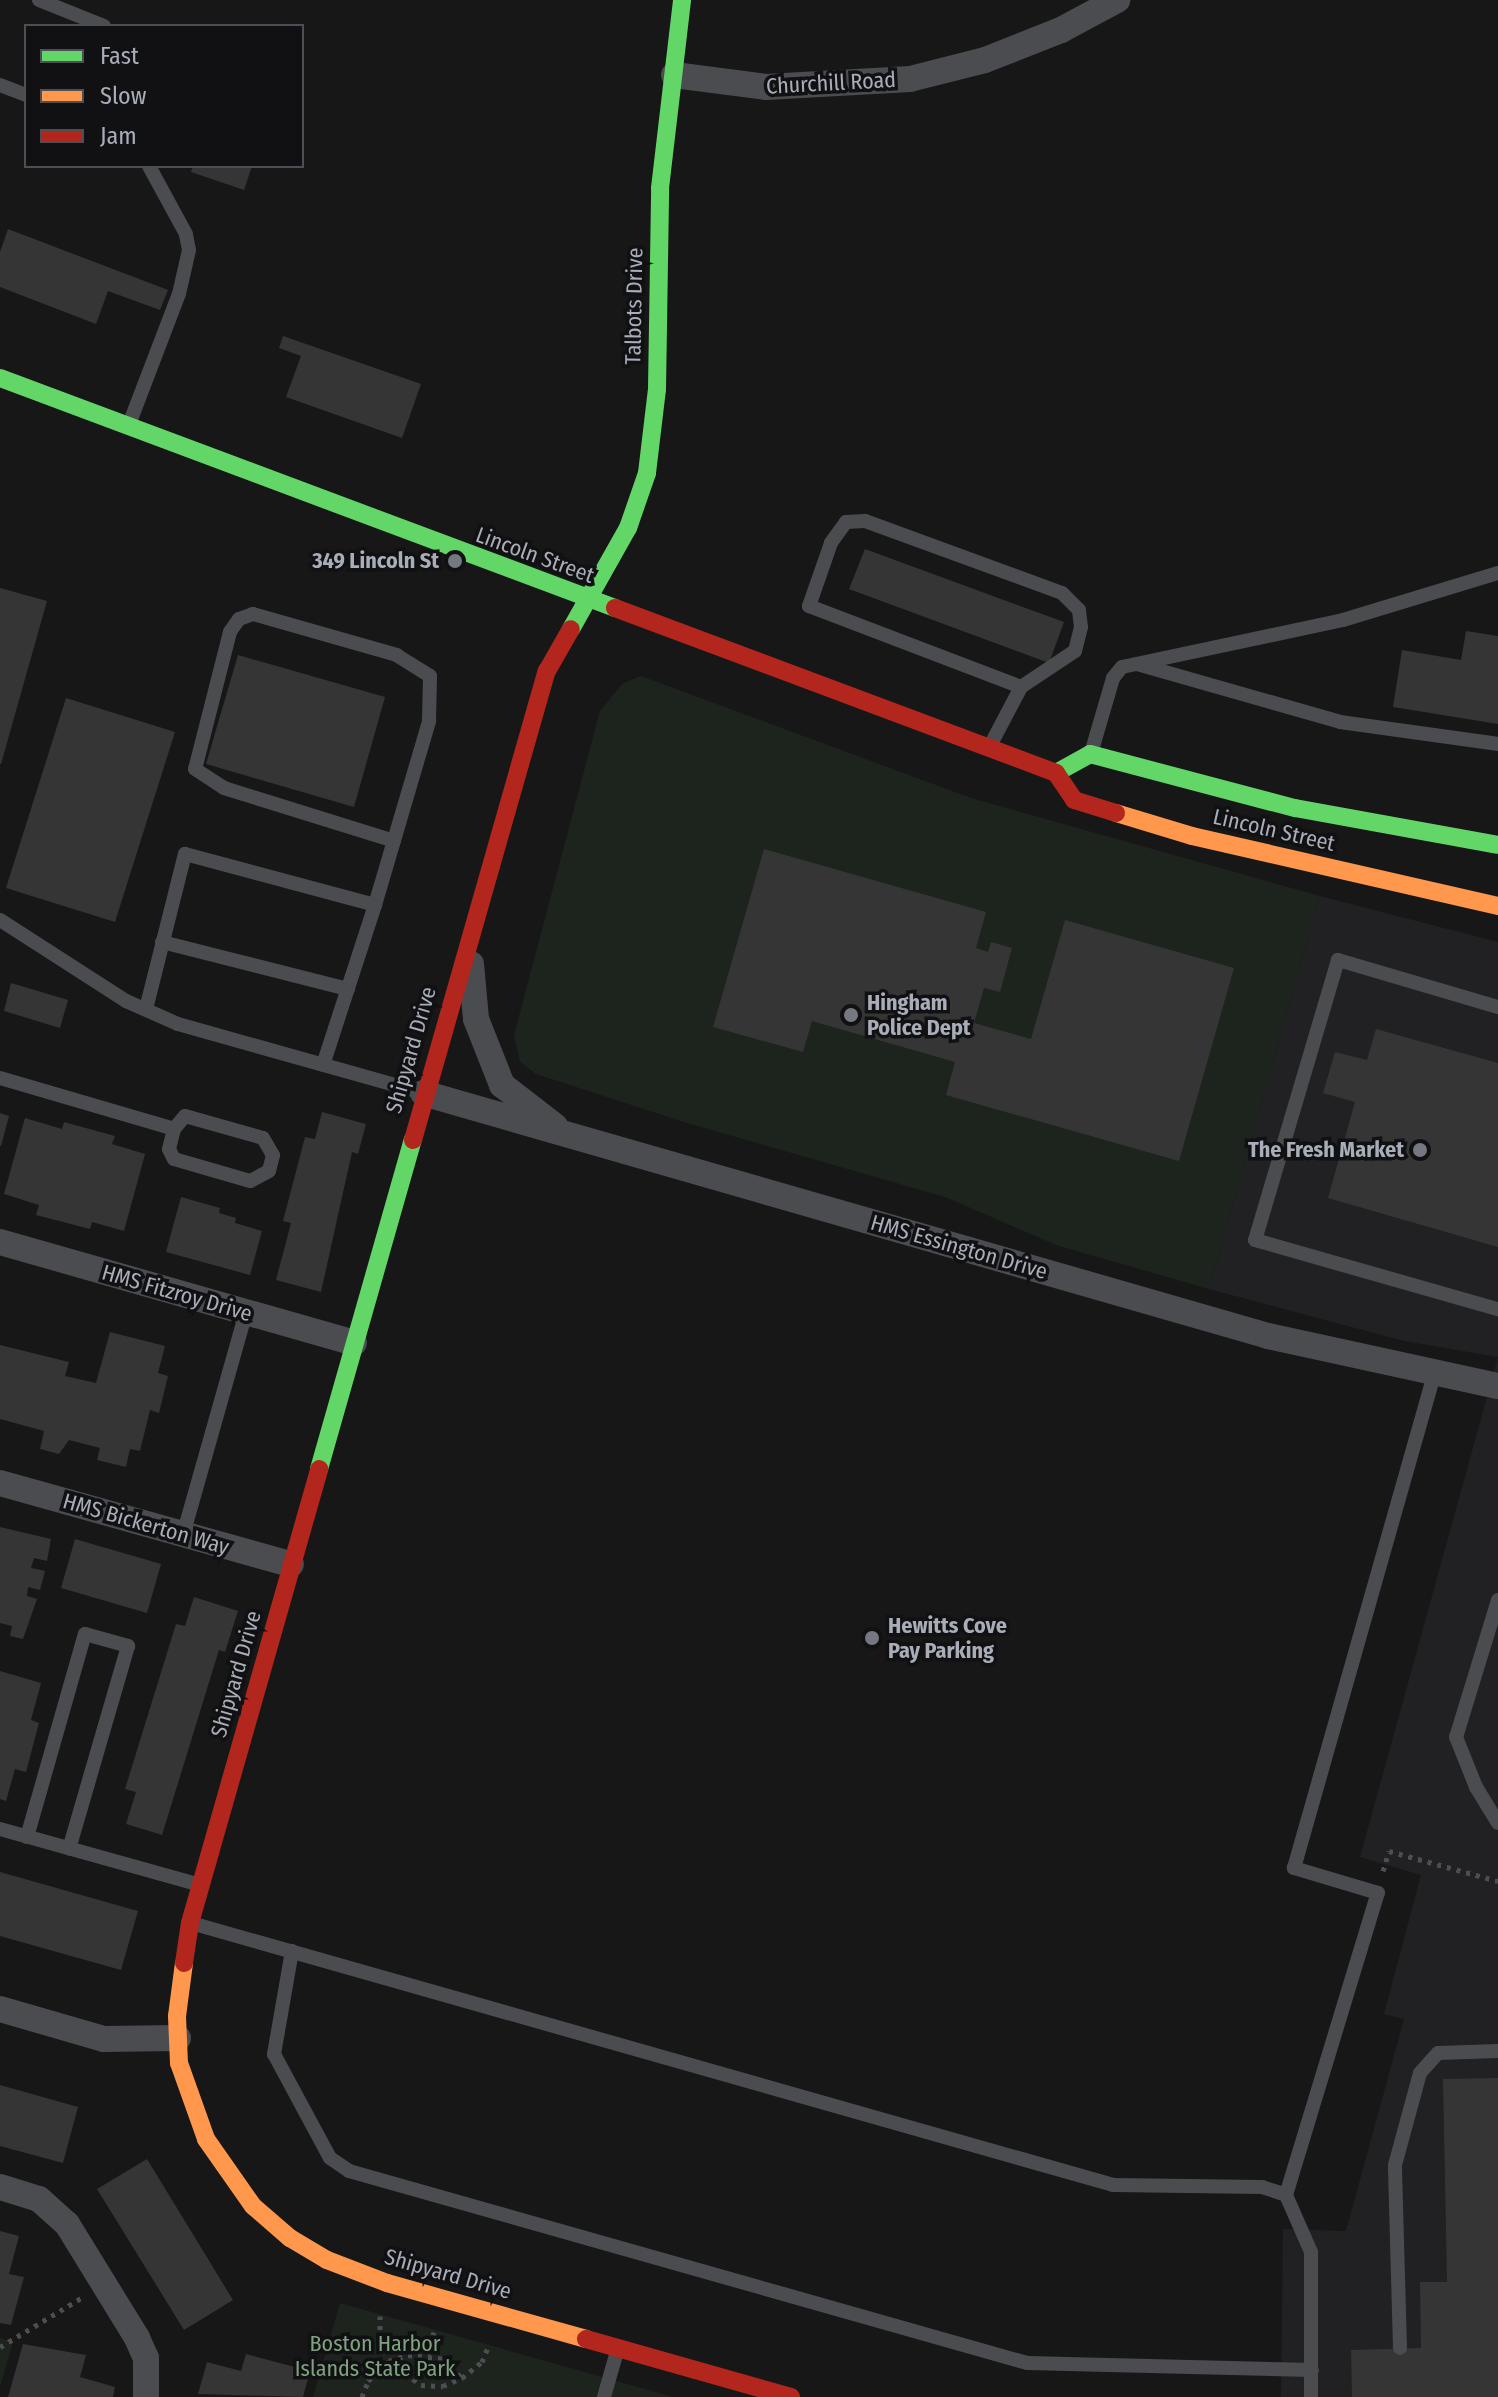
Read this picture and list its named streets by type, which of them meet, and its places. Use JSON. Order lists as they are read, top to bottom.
{
  "streets": {
    "street": [
      "Churchill Road",
      "Talbots Drive",
      "Lincoln Street",
      "Shipyard Drive",
      "HMS Essington Drive",
      "HMS Fitzroy Drive",
      "HMS Bickerton Way"
    ]
  },
  "crossings": [
    ["Churchill Road", "Talbots Drive"],
    ["Talbots Drive", "Lincoln Street"],
    ["Talbots Drive", "Shipyard Drive"],
    ["Lincoln Street", "Shipyard Drive"],
    ["Shipyard Drive", "HMS Essington Drive"],
    ["Shipyard Drive", "HMS Fitzroy Drive"],
    ["Shipyard Drive", "HMS Bickerton Way"]
  ],
  "parks": ["Boston Harbor Islands State Park"],
  "places": [
    "349 Lincoln St",
    "Hingham Police Dept",
    "The Fresh Market",
    "Hewitts Cove Pay Parking"
  ],
  "legend": ["Fast", "Slow", "Jam"]
}
